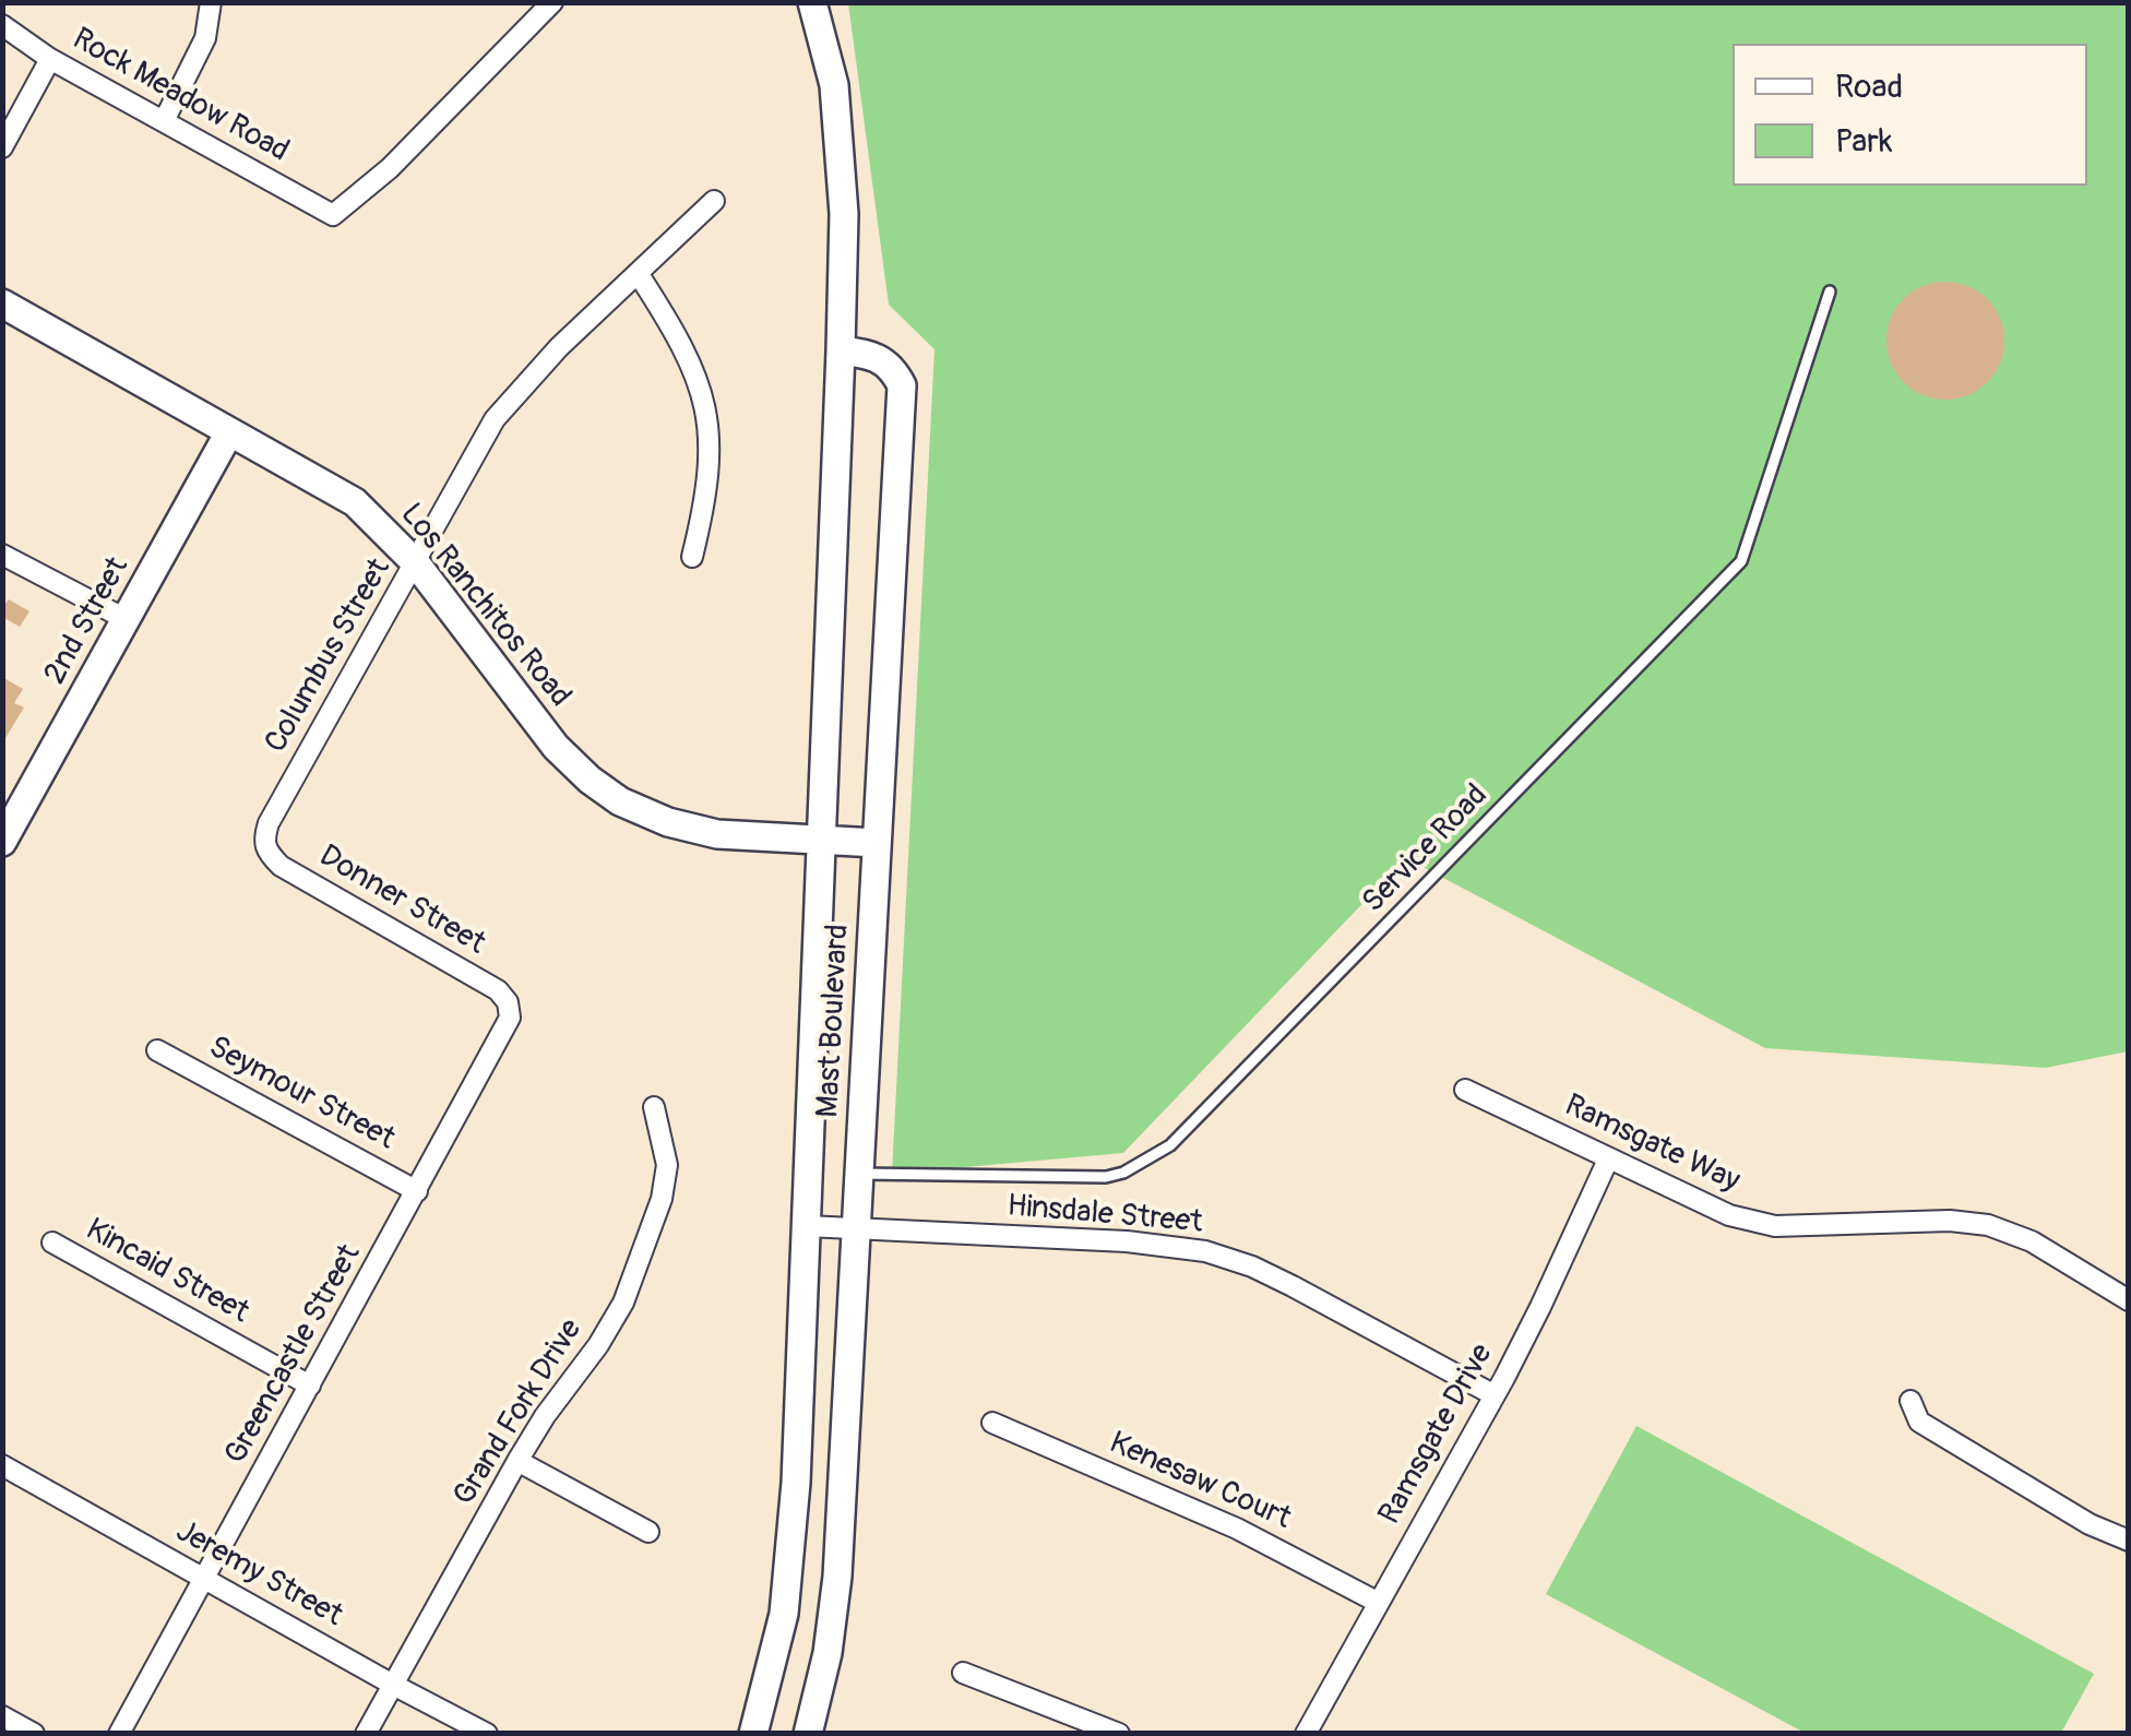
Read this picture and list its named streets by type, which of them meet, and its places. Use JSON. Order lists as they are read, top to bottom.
{
  "streets": {
    "street": [
      "Rock Meadow Road",
      "Los Ranchitos Road",
      "2nd Street",
      "Columbus Street",
      "Donner Street",
      "Mast Boulevard",
      "Seymour Street",
      "Ramsgate Way",
      "Hinsdale Street",
      "Kincaid Street",
      "Greencastle Street",
      "Grand Fork Drive",
      "Ramsgate Drive",
      "Kenesaw Court",
      "Jeremy Street"
    ],
    "lane": ["Service Road"]
  },
  "crossings": [
    ["Los Ranchitos Road", "2nd Street"],
    ["Los Ranchitos Road", "Columbus Street"],
    ["Los Ranchitos Road", "Mast Boulevard"],
    ["Columbus Street", "Donner Street"],
    ["Service Road", "Mast Boulevard"],
    ["Donner Street", "Greencastle Street"],
    ["Mast Boulevard", "Hinsdale Street"],
    ["Seymour Street", "Greencastle Street"],
    ["Ramsgate Way", "Ramsgate Drive"],
    ["Hinsdale Street", "Ramsgate Drive"],
    ["Kincaid Street", "Greencastle Street"],
    ["Greencastle Street", "Jeremy Street"],
    ["Grand Fork Drive", "Jeremy Street"],
    ["Ramsgate Drive", "Kenesaw Court"]
  ],
  "legend": ["Road", "Park"]
}
